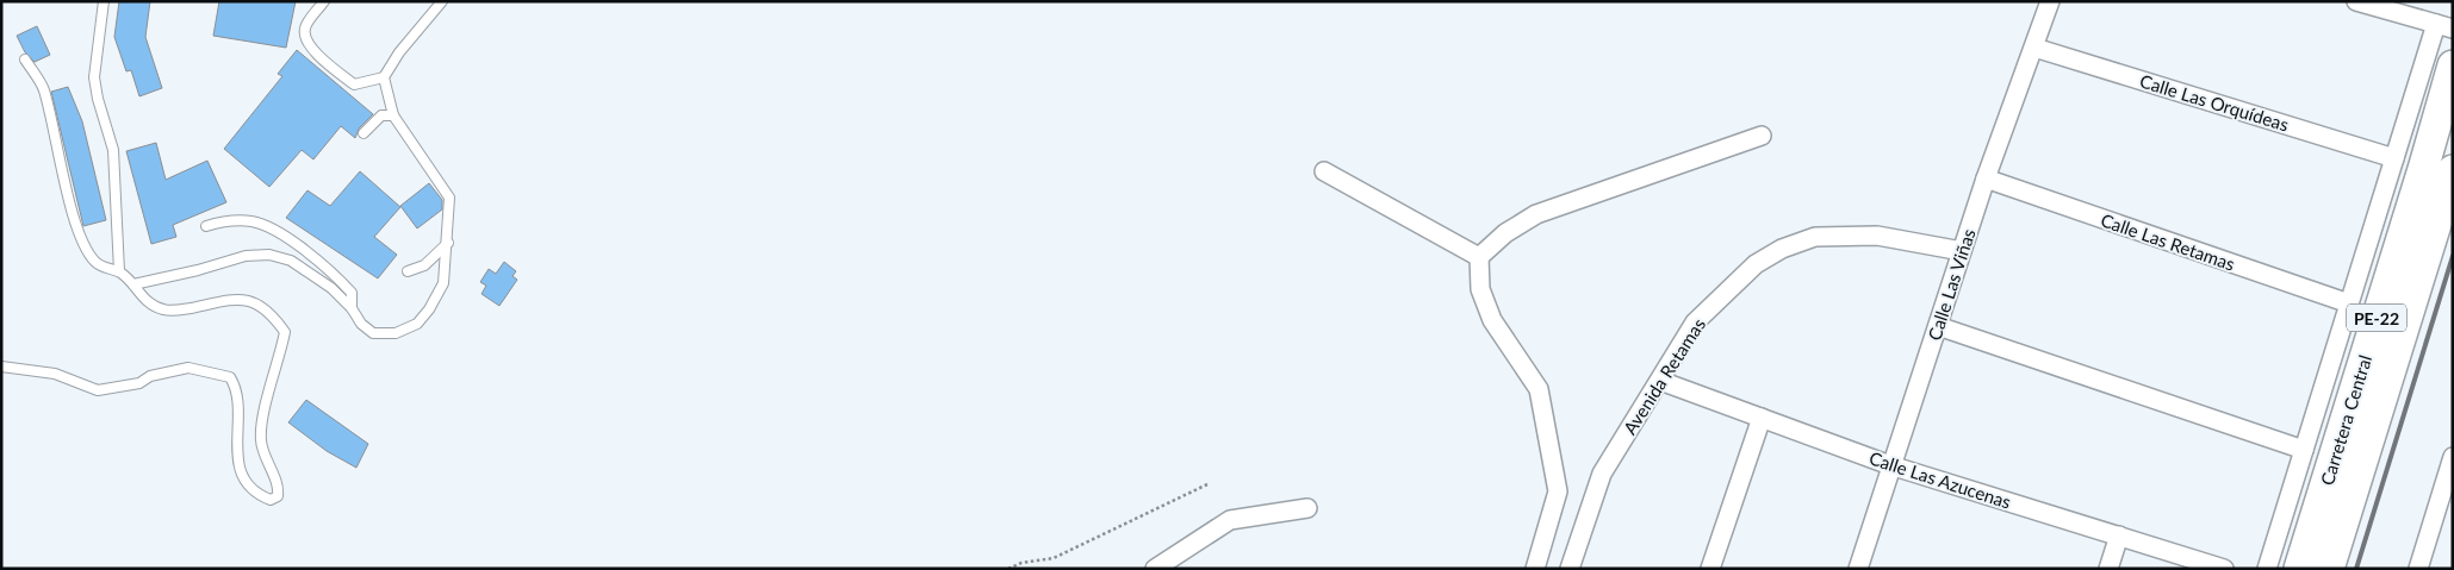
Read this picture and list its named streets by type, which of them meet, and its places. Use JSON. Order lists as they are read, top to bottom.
{
  "streets": {
    "highway": ["PE-22", "Carretera Central"],
    "street": [
      "Calle Las Orquídeas",
      "Calle Las Retamas",
      "Calle Las Viñas",
      "Avenida Retamas",
      "Calle Las Azucenas"
    ]
  },
  "crossings": [
    ["Calle Las Orquídeas", "Calle Las Viñas"],
    ["Calle Las Retamas", "Calle Las Viñas"],
    ["Calle Las Viñas", "Avenida Retamas"],
    ["Calle Las Viñas", "Calle Las Azucenas"],
    ["Avenida Retamas", "Calle Las Azucenas"]
  ]
}
